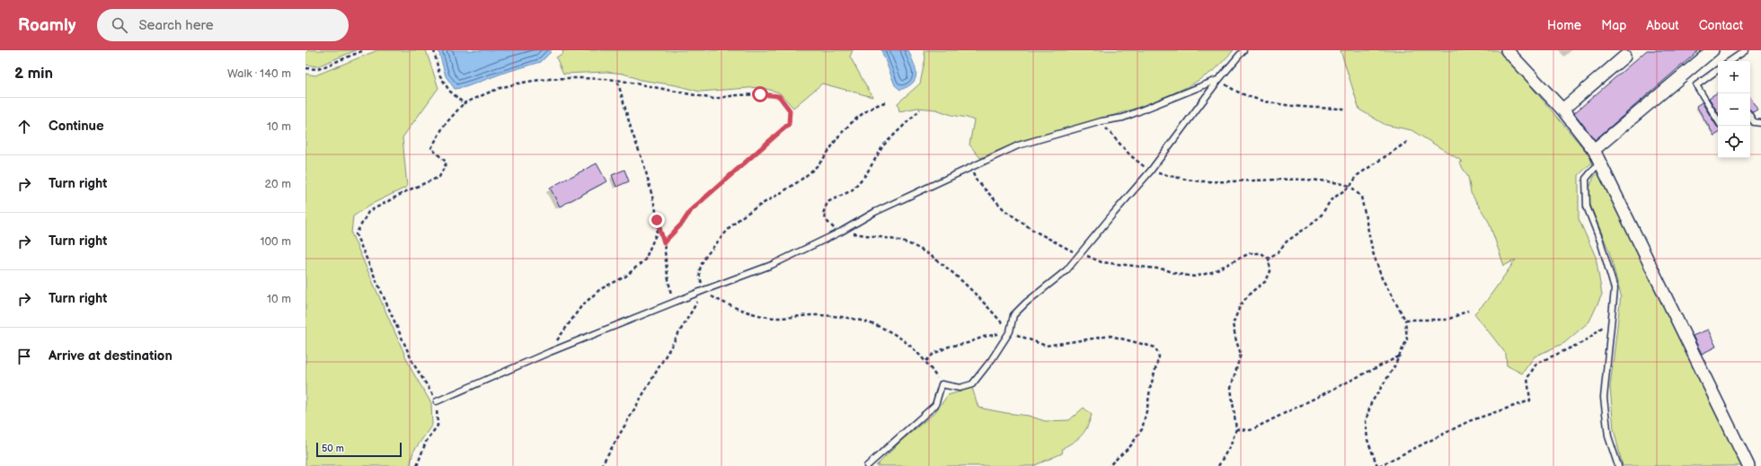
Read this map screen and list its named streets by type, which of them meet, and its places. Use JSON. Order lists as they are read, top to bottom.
{
  "scale_bar": "50 m",
  "page": {
    "header": "Roamly",
    "search": "Search here",
    "nav": [
      "Home",
      "Map",
      "About",
      "Contact"
    ],
    "heading": ["2 min", "Walk · 140 m"],
    "map_buttons": ["+", "−"],
    "list": [
      ["Continue", "10 m"],
      ["Turn right", "20 m"],
      ["Turn right", "100 m"],
      ["Turn right", "10 m"],
      "Arrive at destination"
    ],
    "scale": "50 m"
  }
}
